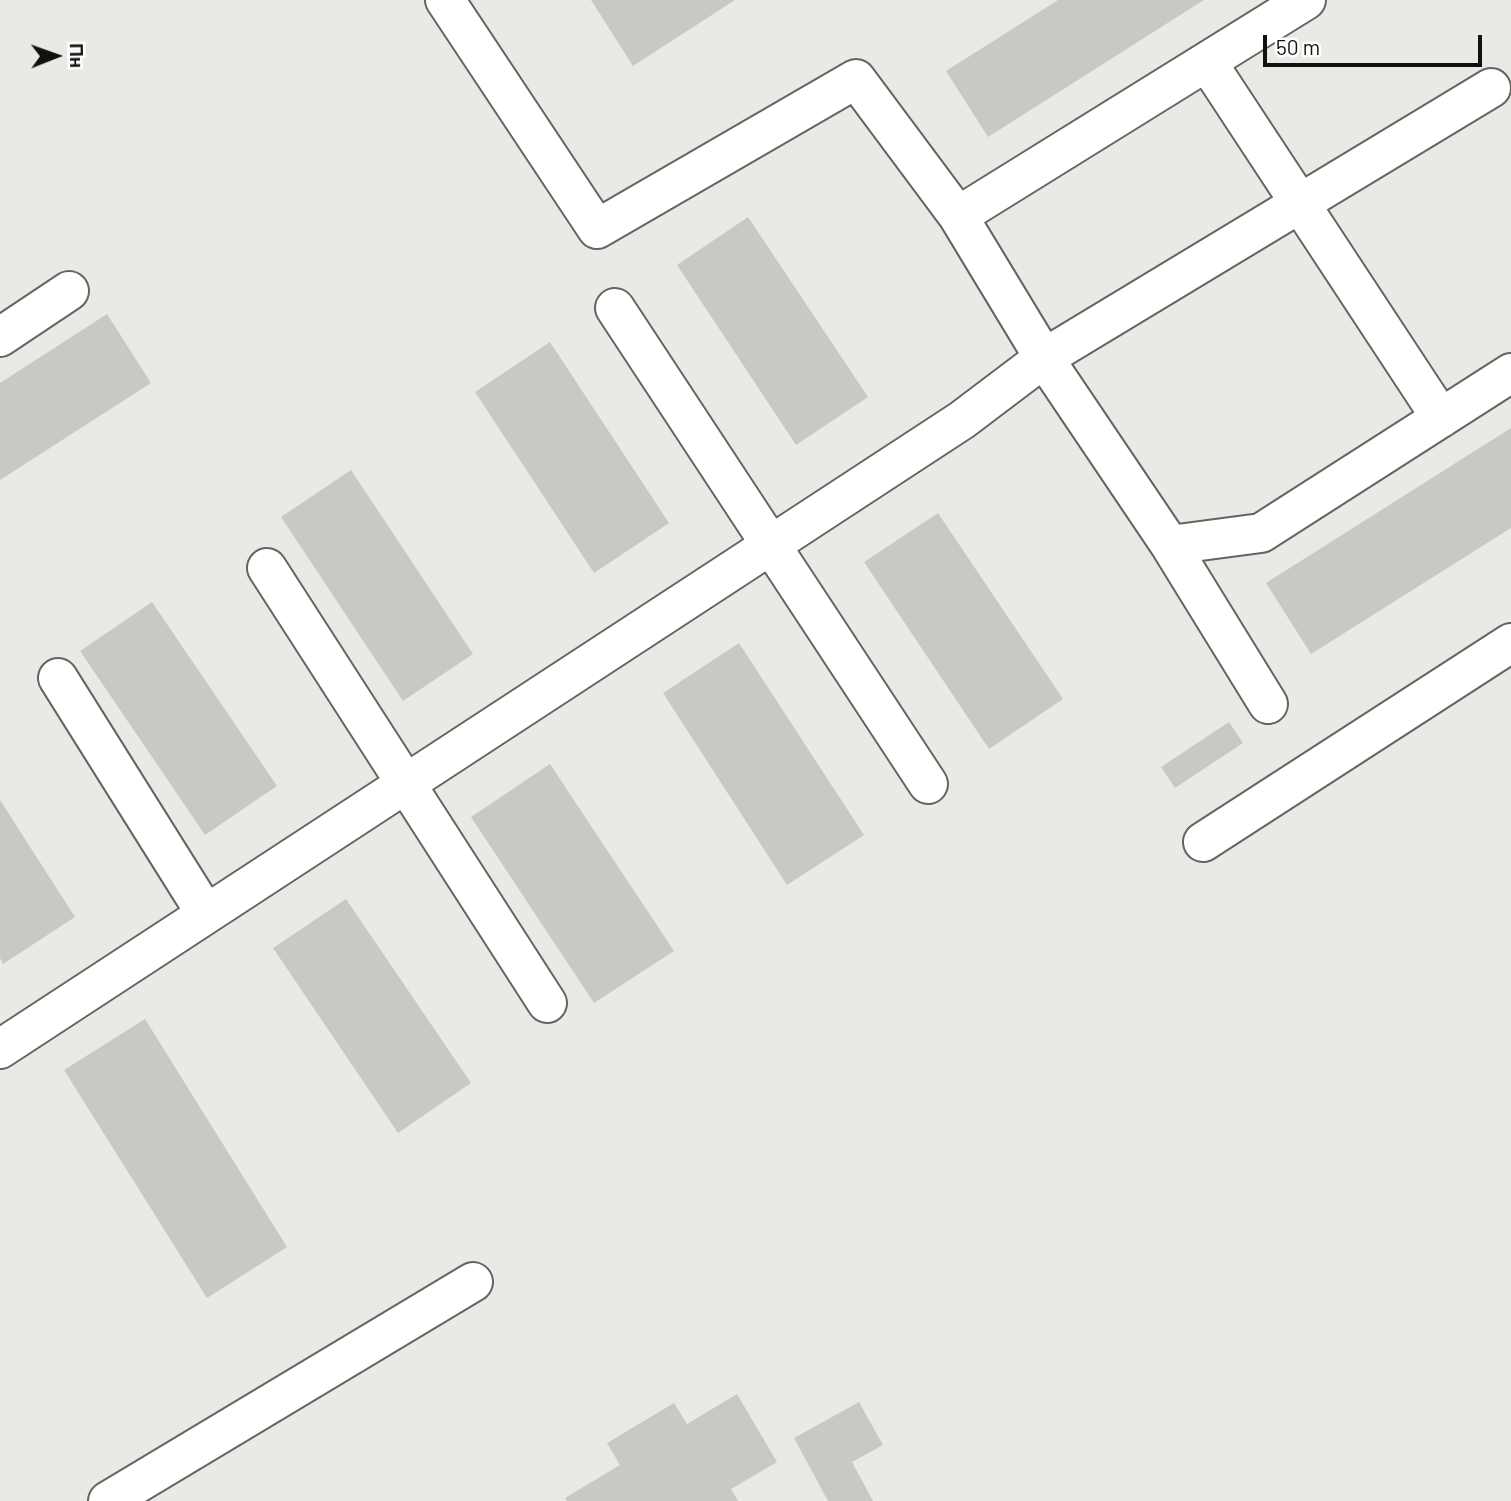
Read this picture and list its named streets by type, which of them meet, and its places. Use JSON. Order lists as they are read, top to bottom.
{
  "scale_bar": "50 m",
  "north": "right"
}
